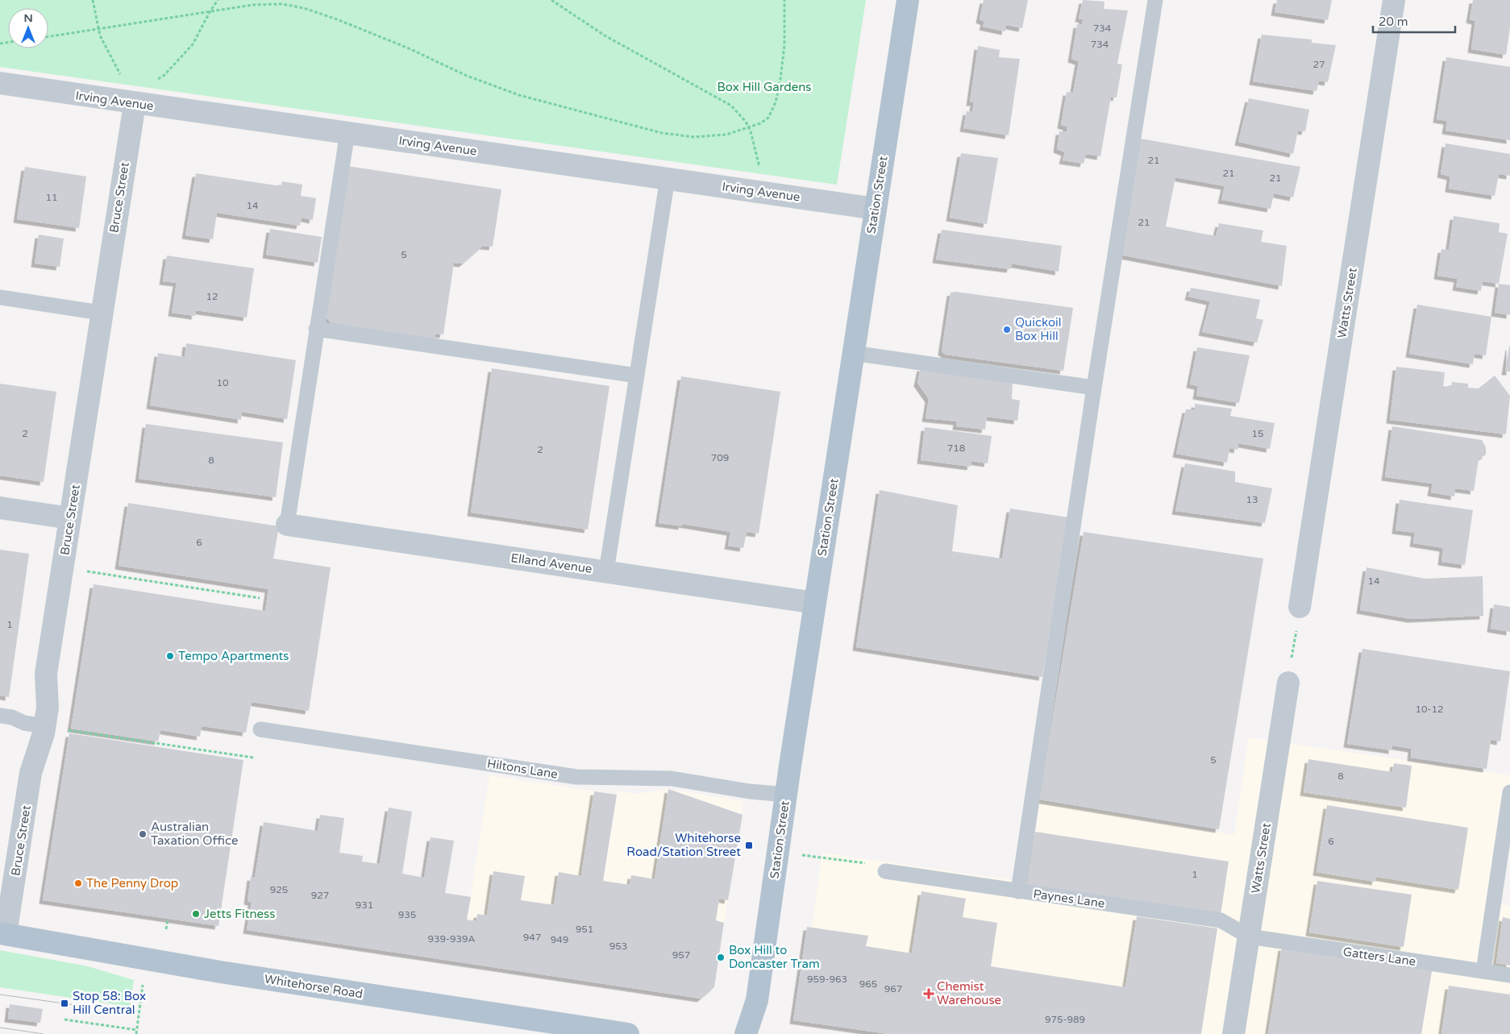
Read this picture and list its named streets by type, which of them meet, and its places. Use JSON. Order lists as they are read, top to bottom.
{
  "streets": {
    "main road": ["Station Street", "Whitehorse Road"],
    "street": [
      "Irving Avenue",
      "Bruce Street",
      "Watts Street",
      "Elland Avenue"
    ],
    "lane": ["Hiltons Lane", "Paynes Lane", "Gatters Lane"]
  },
  "crossings": [
    ["Irving Avenue", "Station Street"],
    ["Irving Avenue", "Bruce Street"],
    ["Station Street", "Elland Avenue"],
    ["Station Street", "Hiltons Lane"],
    ["Bruce Street", "Whitehorse Road"],
    ["Watts Street", "Paynes Lane"],
    ["Watts Street", "Gatters Lane"],
    ["Paynes Lane", "Gatters Lane"]
  ],
  "parks": ["Box Hill Gardens"],
  "places": {
    "other": [
      "Quickoil Box Hill",
      "Tempo Apartments",
      "Australian Taxation Office",
      "The Penny Drop",
      "Jetts Fitness",
      "Box Hill to Doncaster Tram"
    ],
    "transit": ["Whitehorse Road/Station Street", "Stop 58: Box Hill Central"],
    "health": ["Chemist Warehouse"]
  },
  "house_numbers": [
    "734",
    "734",
    "27",
    "21",
    "21",
    "21",
    "11",
    "14",
    "21",
    "5",
    "12",
    "10",
    "2",
    "15",
    "718",
    "2",
    "709",
    "8",
    "13",
    "6",
    "14",
    "1",
    "10-12",
    "5",
    "8",
    "6",
    "1",
    "925",
    "927",
    "931",
    "935",
    "951",
    "947",
    "939-939A",
    "949",
    "953",
    "957",
    "959-963",
    "965",
    "967",
    "975-989"
  ],
  "scale_bar": "20 m",
  "north": "top"
}
